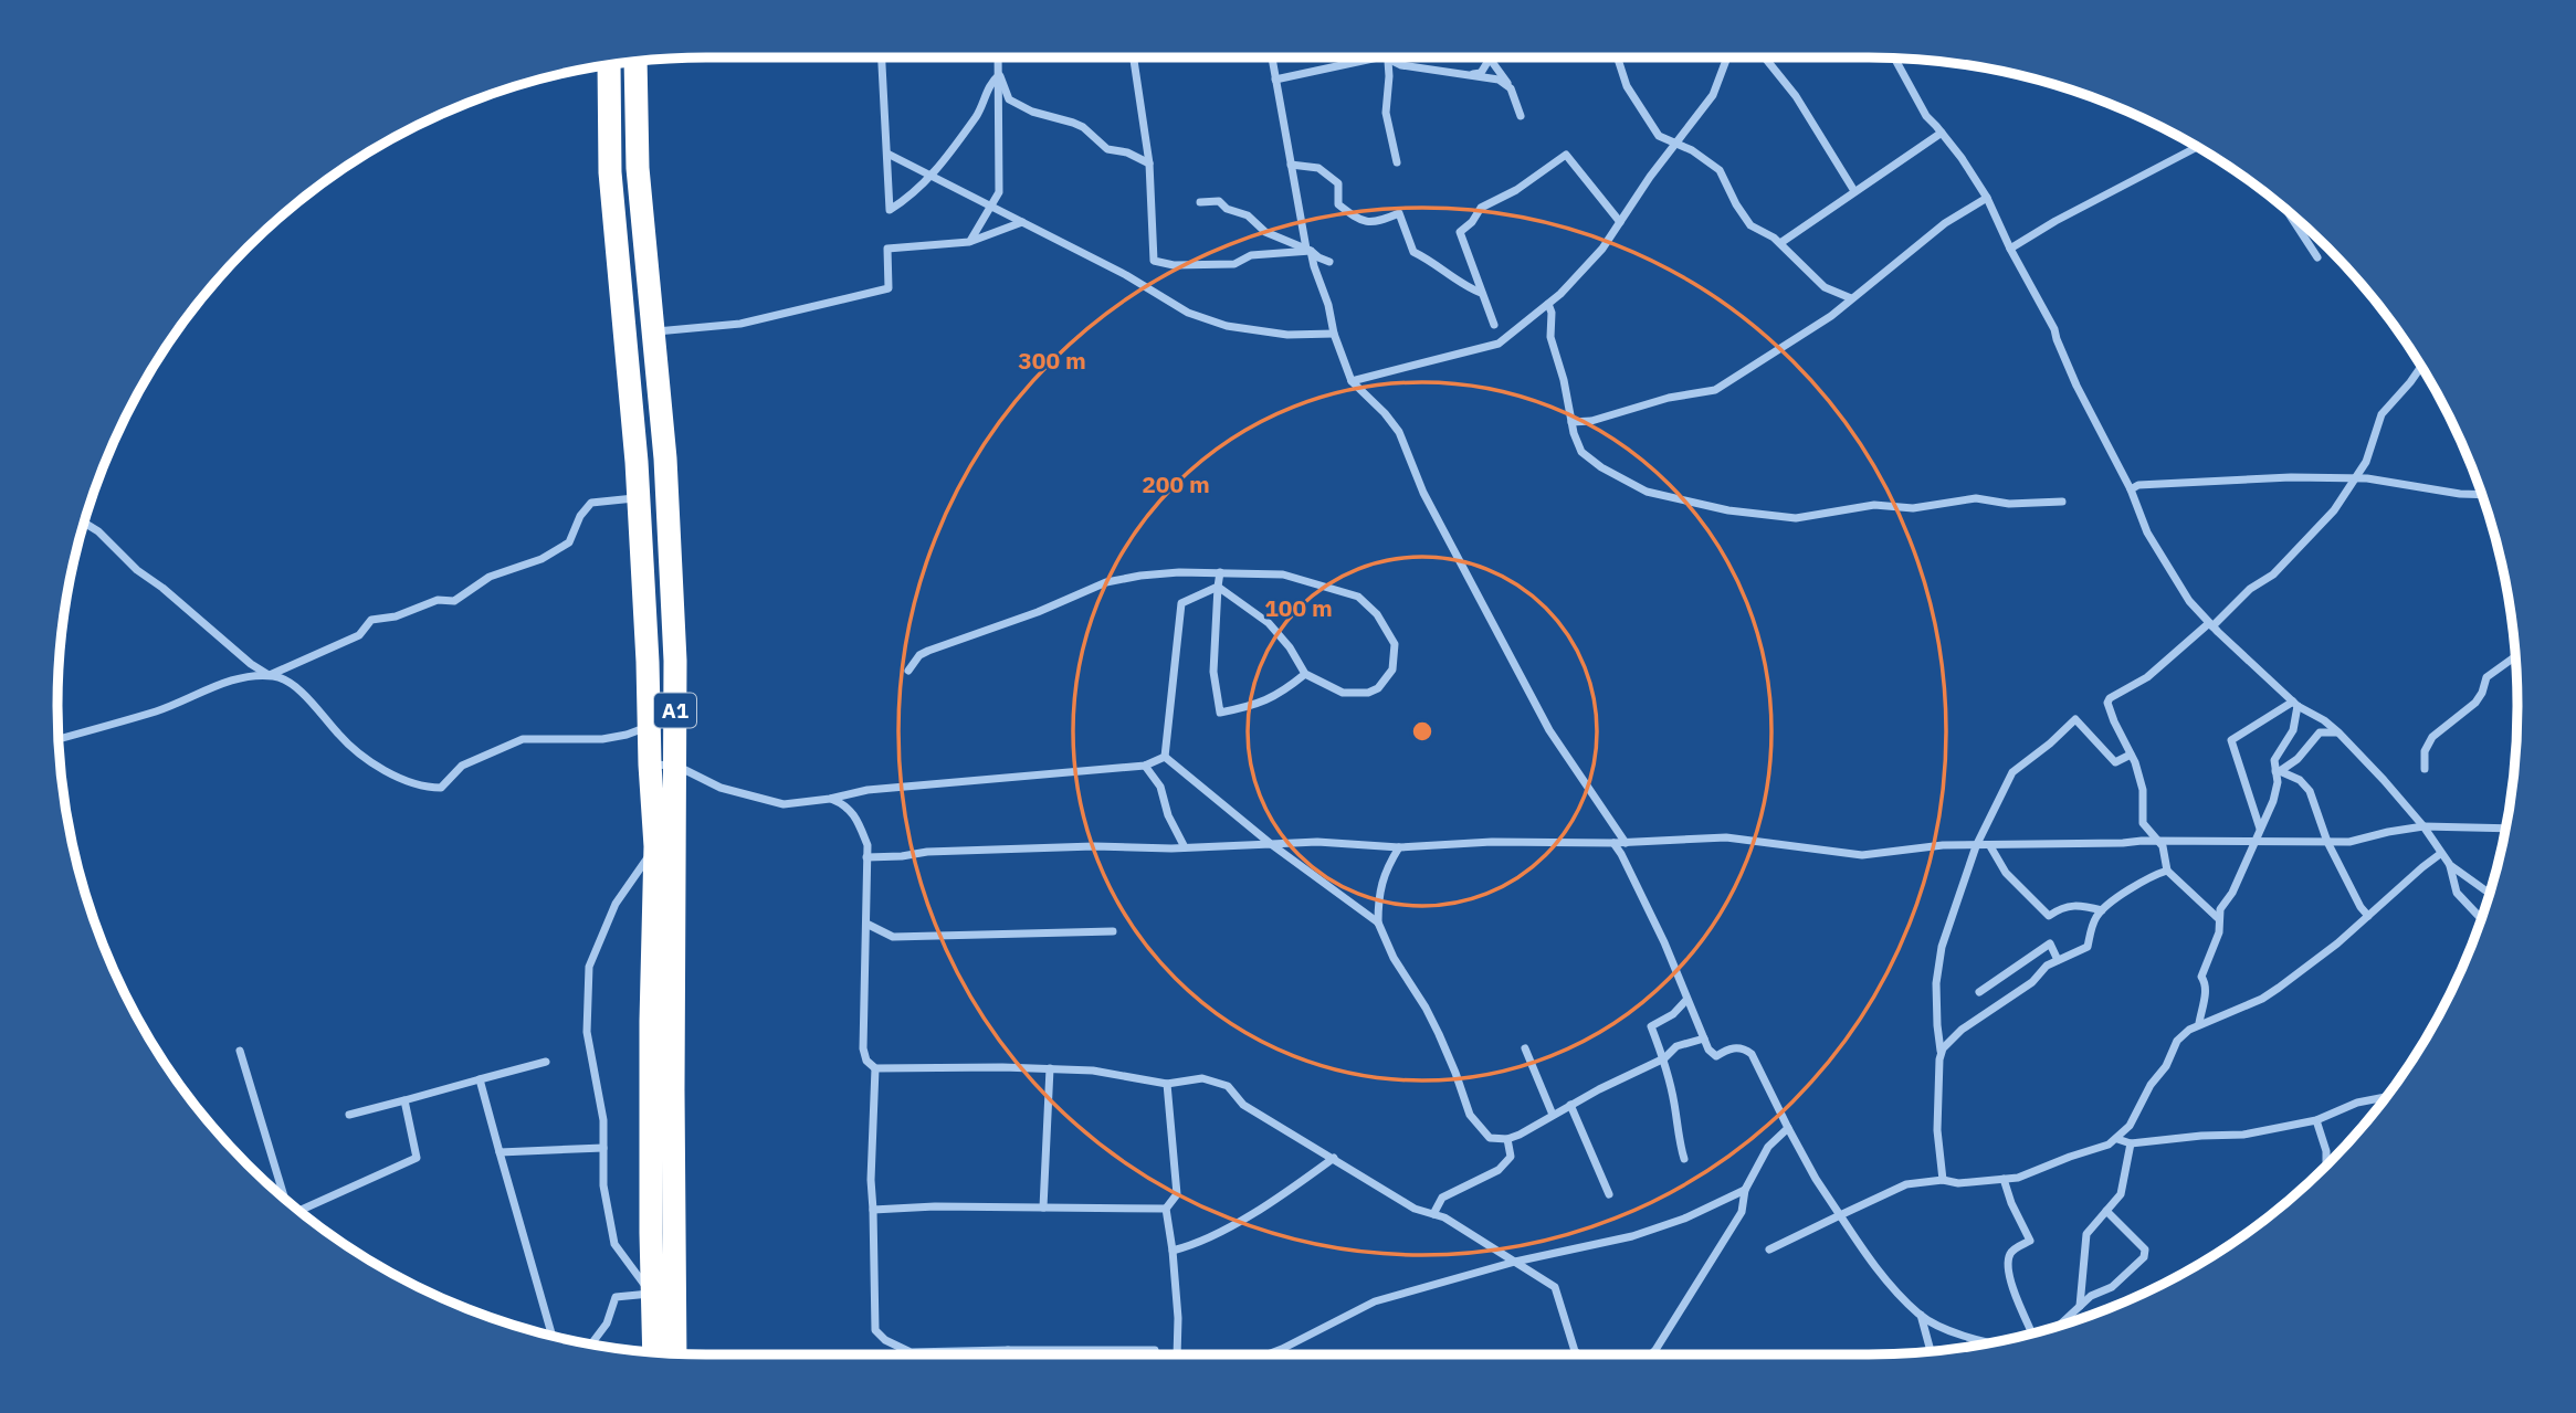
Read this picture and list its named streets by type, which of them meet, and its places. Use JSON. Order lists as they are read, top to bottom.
{
  "streets": {
    "highway": ["A1"]
  },
  "rings": ["300 m", "200 m", "100 m"]
}
